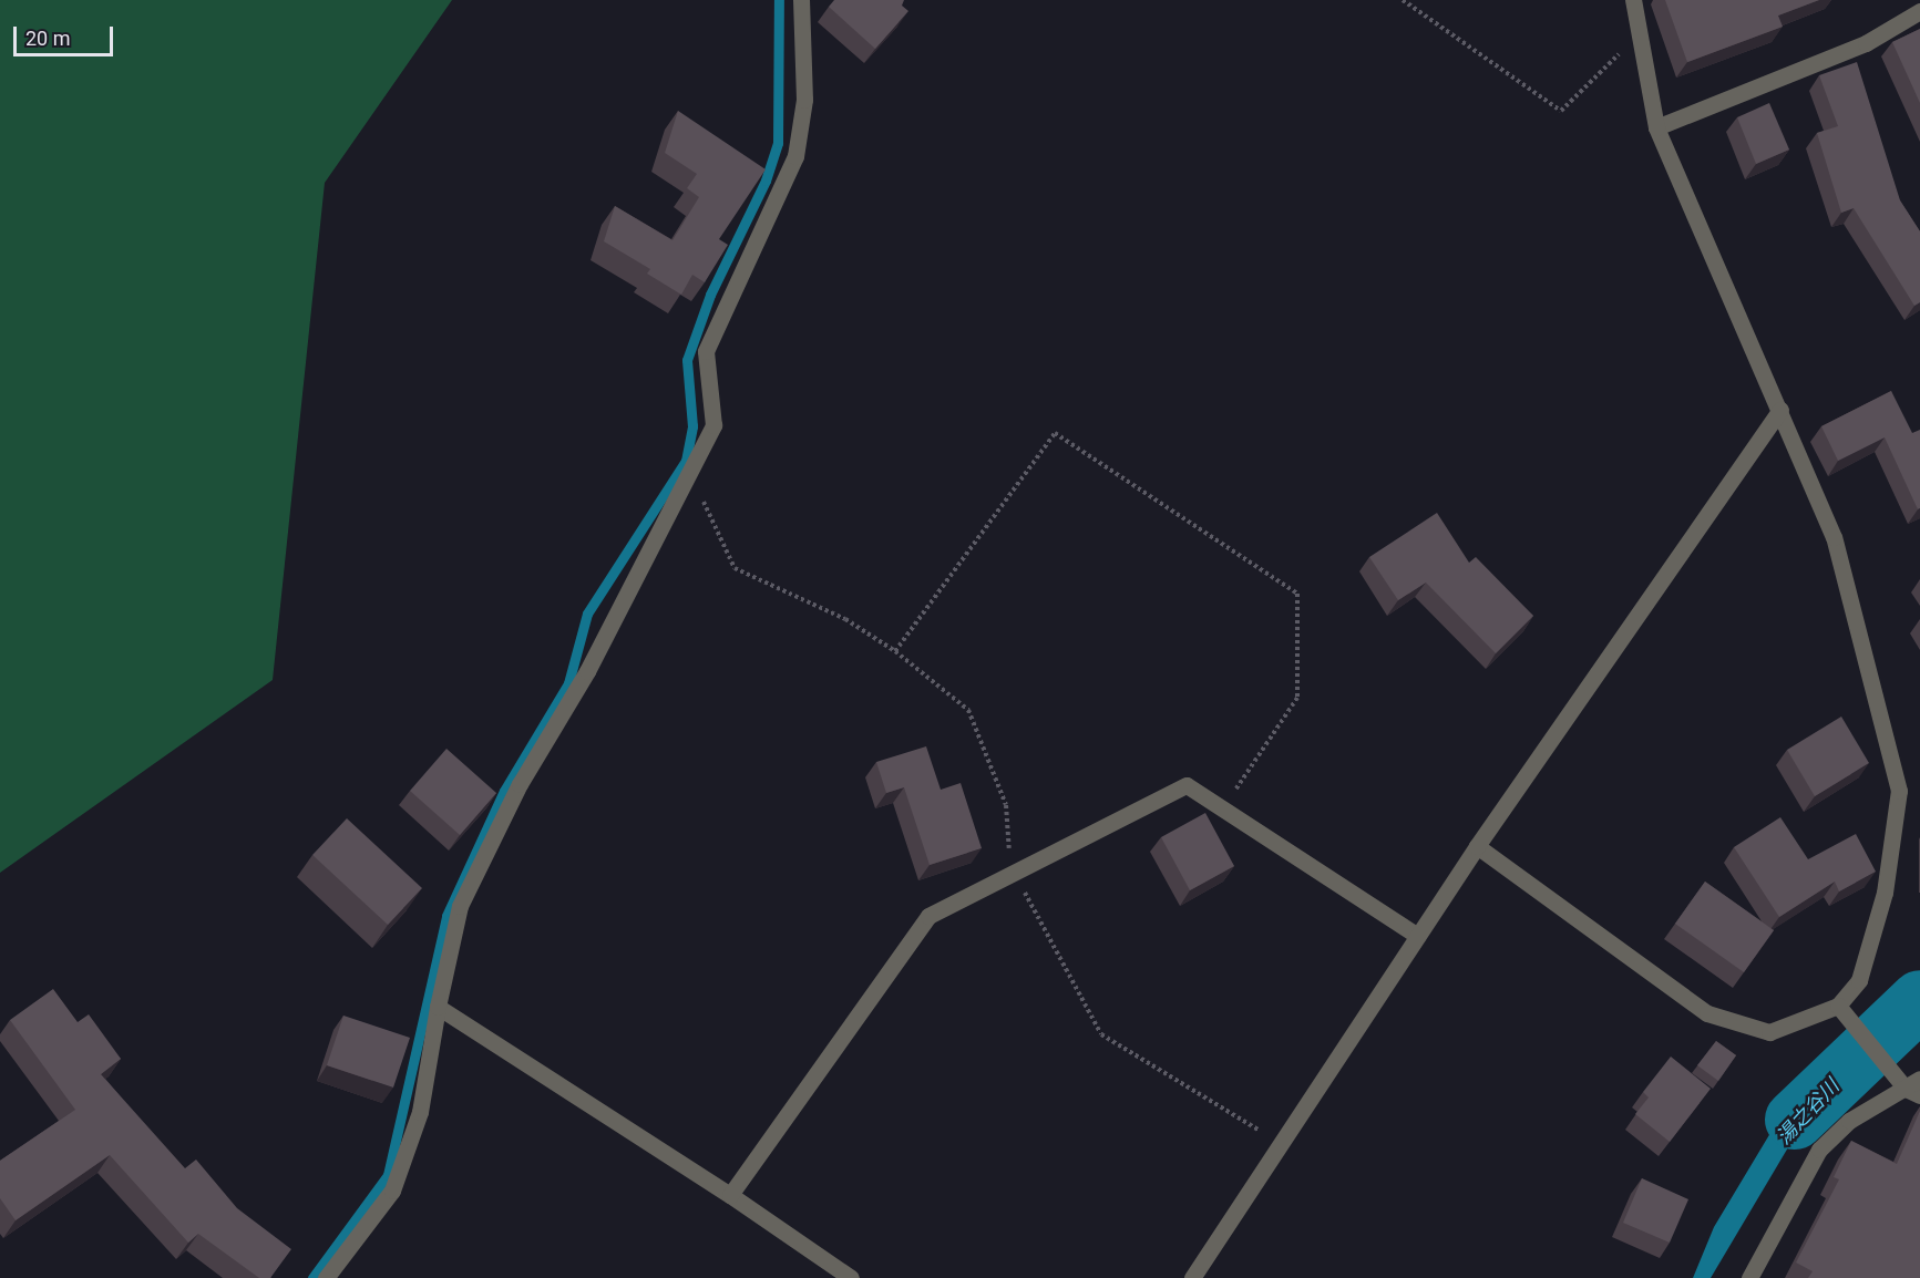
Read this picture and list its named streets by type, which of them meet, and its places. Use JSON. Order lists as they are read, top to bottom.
{
  "water": ["湯之谷川"],
  "scale_bar": "20 m"
}
